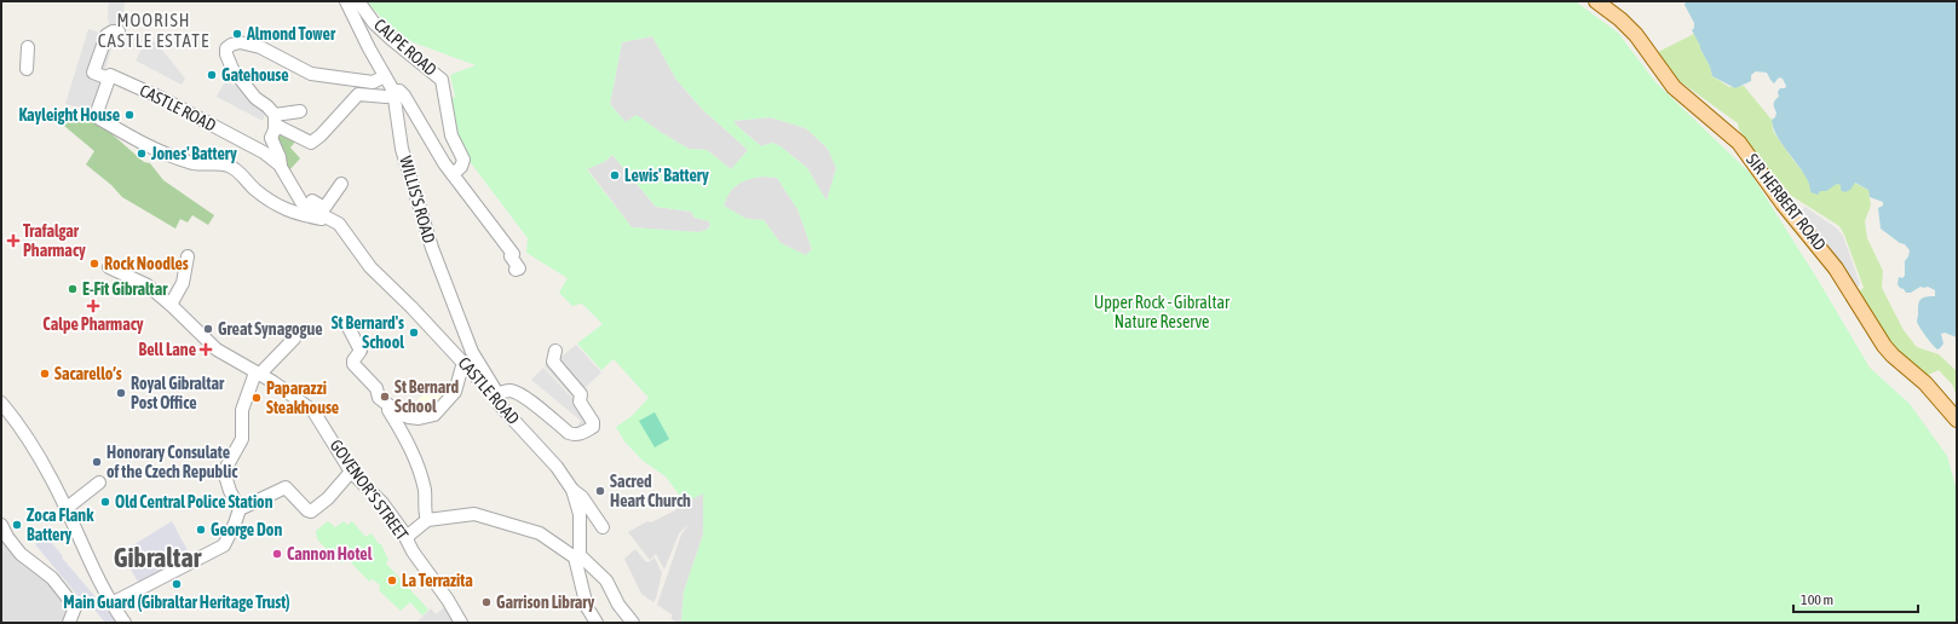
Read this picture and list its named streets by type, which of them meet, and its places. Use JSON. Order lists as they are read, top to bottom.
{
  "streets": {
    "main road": ["SIR HERBERT ROAD"],
    "street": [
      "CALPE ROAD",
      "CASTLE ROAD",
      "WILLIS’S ROAD",
      "GOVENOR'S STREET"
    ]
  },
  "crossings": [
    ["CASTLE ROAD", "WILLIS’S ROAD"]
  ],
  "districts": ["MOORISH CASTLE ESTATE", "Gibraltar"],
  "parks": ["Upper Rock - Gibraltar Nature Reserve"],
  "places": {
    "other": [
      "Almond Tower",
      "Gatehouse",
      "Kayleight House",
      "Jones' Battery",
      "Lewis' Battery",
      "Rock Noodles",
      "E-Fit Gibraltar",
      "Great Synagogue",
      "St Bernard's School",
      "Sacarello’s",
      "Royal Gibraltar Post Office",
      "St Bernard School",
      "Paparazzi Steakhouse",
      "Honorary Consulate of the Czech Republic",
      "Sacred Heart Church",
      "Old Central Police Station",
      "Zoca Flank Battery",
      "George Don",
      "Cannon Hotel",
      "La Terrazita",
      "Main Guard (Gibraltar Heritage Trust)",
      "Garrison Library"
    ],
    "health": ["Trafalgar Pharmacy", "Calpe Pharmacy", "Bell Lane"]
  },
  "scale_bar": "100 m"
}
